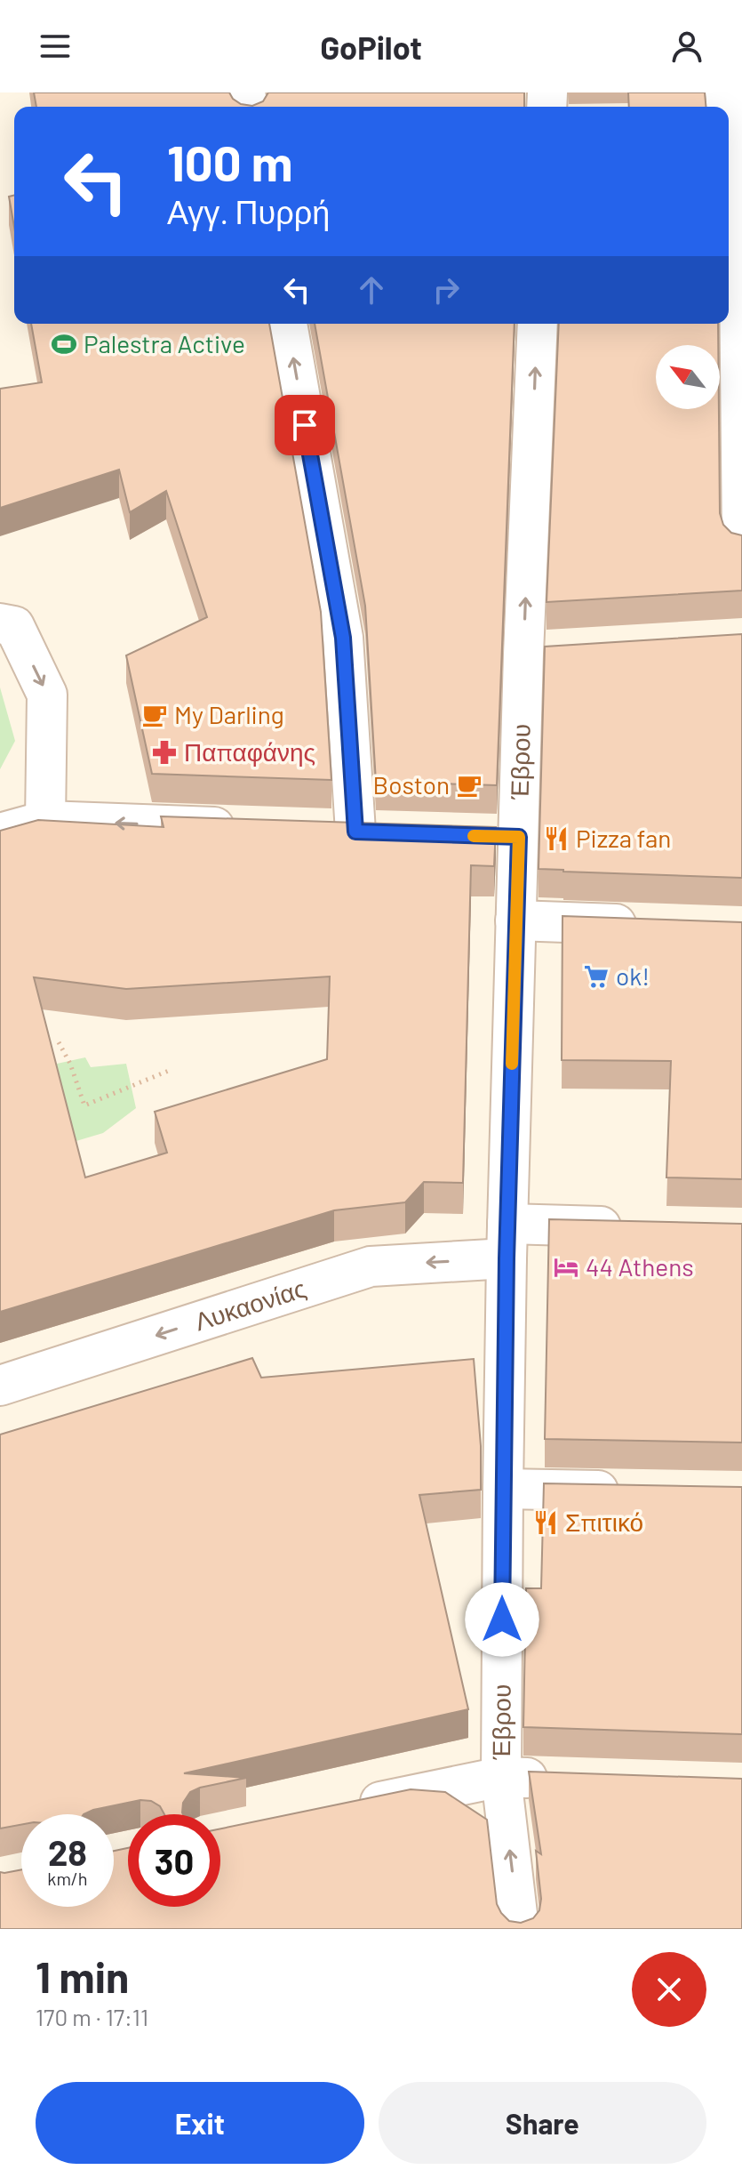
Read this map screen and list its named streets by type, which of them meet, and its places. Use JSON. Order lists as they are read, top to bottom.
{
  "streets": {
    "street": ["Έβρου", "Λυκαονίας"]
  },
  "crossings": [
    ["Έβρου", "Λυκαονίας"]
  ],
  "one_way": ["Λυκαονίας"],
  "places": {
    "sports": ["Palestra Active"],
    "cafe": ["My Darling", "Boston"],
    "pharmacy": ["Παπαφάνης"],
    "restaurant": ["Pizza fan", "Σπιτικό"],
    "supermarket": ["ok!"],
    "hotel": ["44 Athens"]
  },
  "north": "top left",
  "page": {
    "header": "GoPilot",
    "turn": ["100 m", "Αγγ. Πυρρή"],
    "speed": "28 km/h",
    "limit": "30",
    "heading": ["1 min", "170 m · 17:11"],
    "buttons": ["Exit", "Share"]
  }
}
